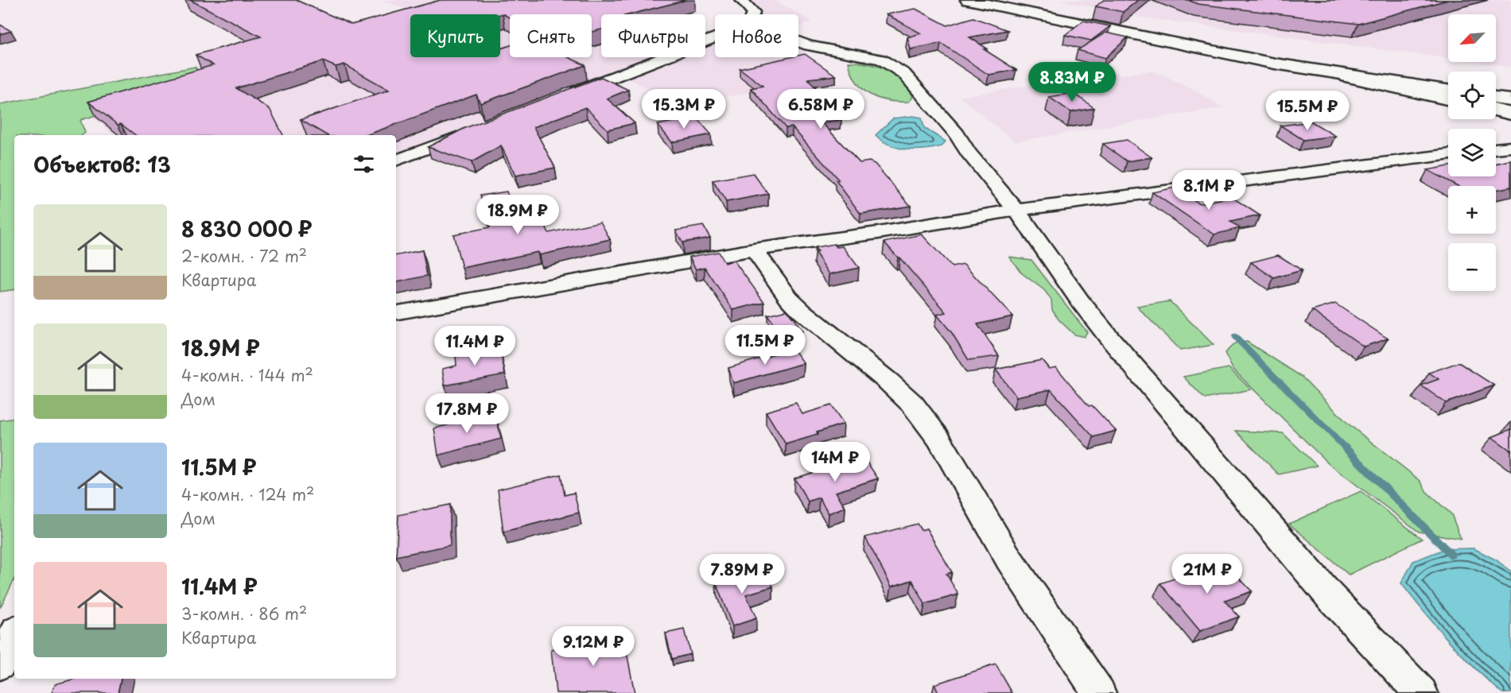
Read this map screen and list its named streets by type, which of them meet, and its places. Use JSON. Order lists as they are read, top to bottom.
{
  "north": "bottom left",
  "page": {
    "map_buttons": ["+", "−"],
    "chip": [
      "Купить",
      "Снять",
      "Фильтры",
      "Новое"
    ],
    "price": [
      "8.83M ₽",
      "15.3M ₽",
      "6.58M ₽",
      "15.5M ₽",
      "8.1M ₽",
      "18.9M ₽",
      "11.5M ₽",
      "11.4M ₽",
      "17.8M ₽",
      "14M ₽",
      "7.89M ₽",
      "21M ₽",
      "9.12M ₽"
    ],
    "heading": "Объектов: 13",
    "list": [
      {
        "name": "8 830 000 ₽",
        "note": "2-комн. · 72 m² · Квартира"
      },
      {
        "name": "18.9M ₽",
        "note": "4-комн. · 144 m² · Дом"
      },
      {
        "name": "11.5M ₽",
        "note": "4-комн. · 124 m² · Дом"
      },
      {
        "name": "11.4M ₽",
        "note": "3-комн. · 86 m² · Квартира"
      }
    ]
  }
}
